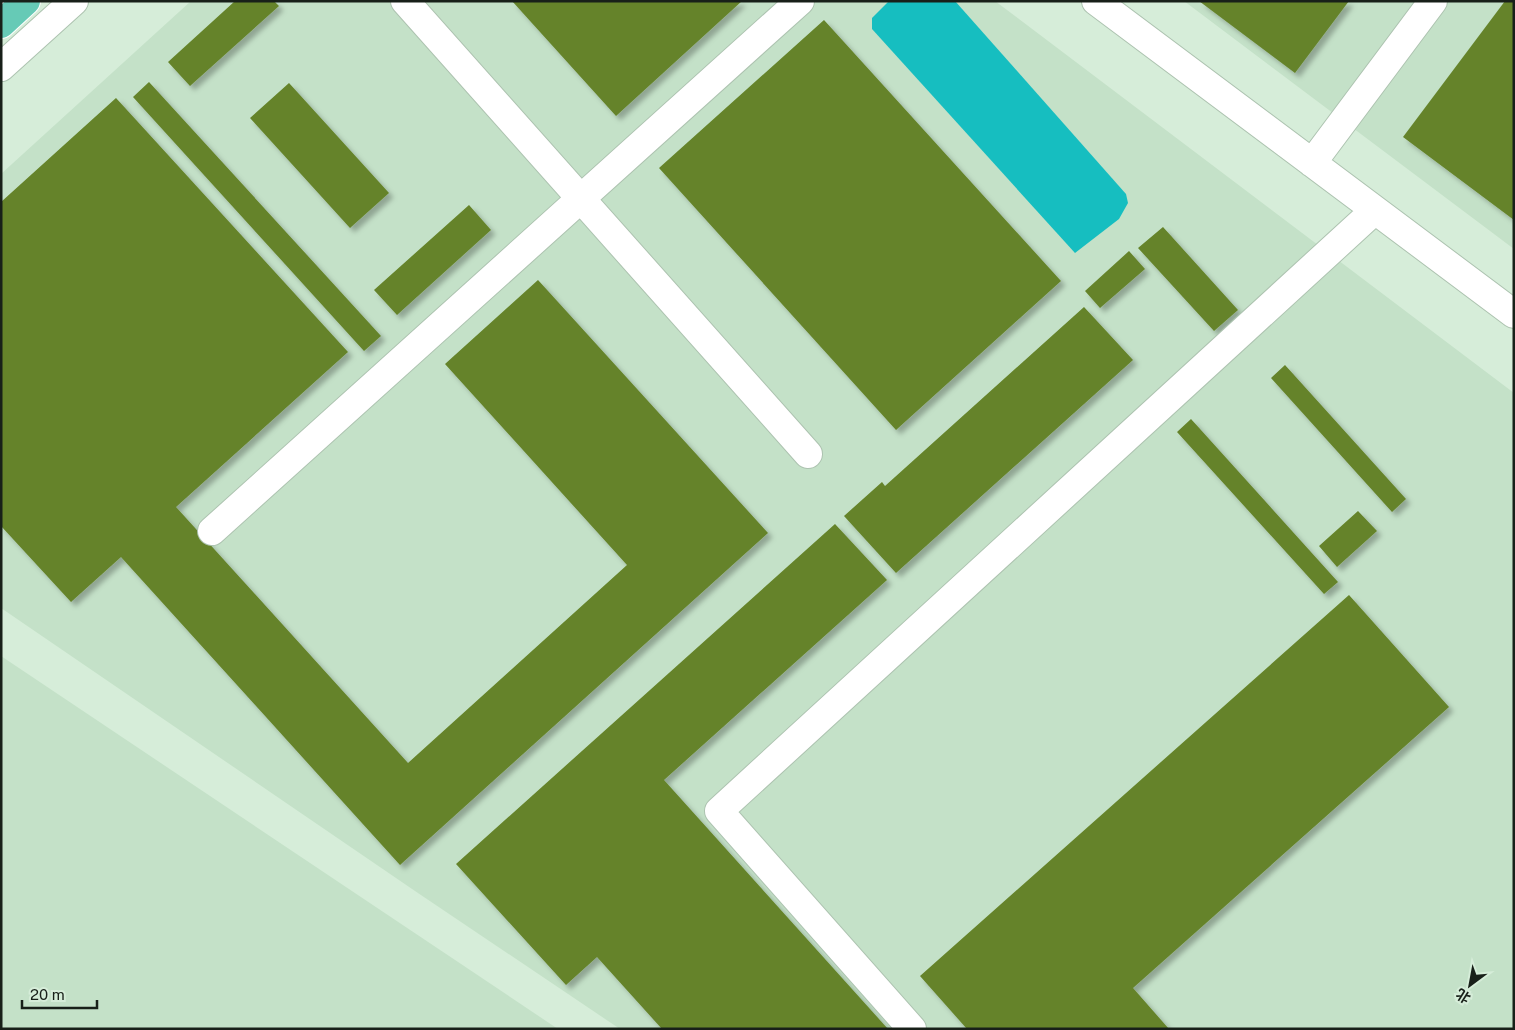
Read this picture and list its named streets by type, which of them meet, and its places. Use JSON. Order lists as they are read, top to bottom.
{
  "scale_bar": "20 m",
  "north": "bottom left"
}
